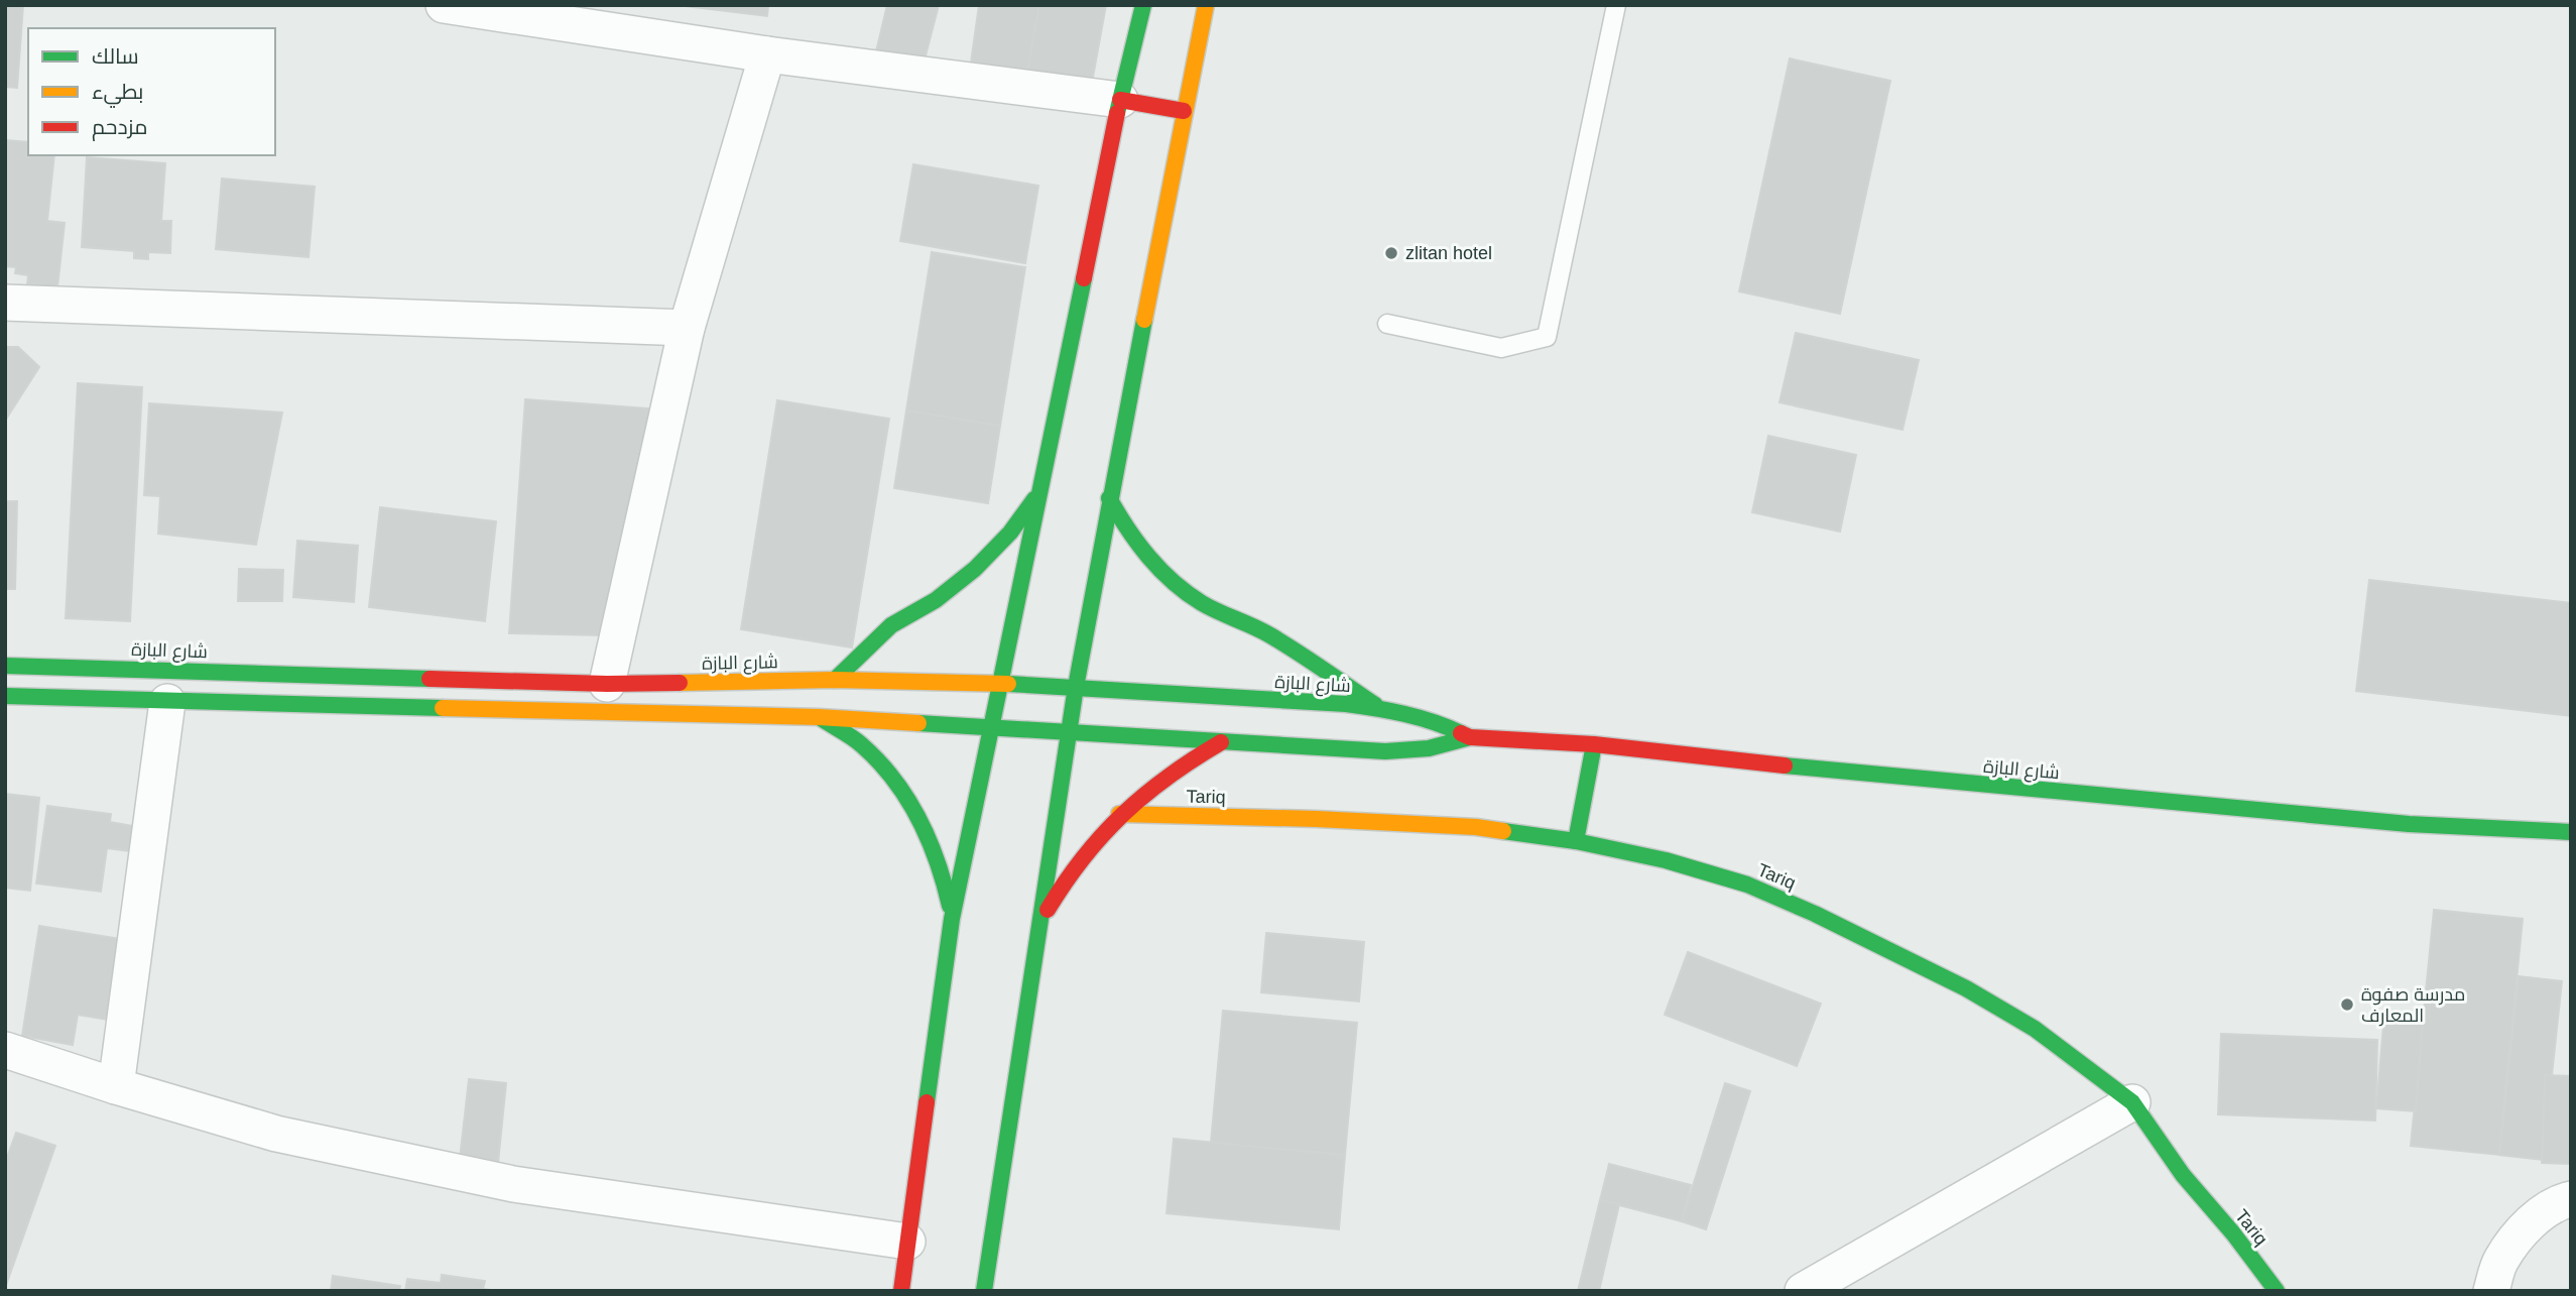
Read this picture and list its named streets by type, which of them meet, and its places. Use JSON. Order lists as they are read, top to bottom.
{
  "streets": {
    "main road": ["شارع البازة", "Tariq"]
  },
  "places": ["zlitan hotel", "مدرسة صفوة المعارف"],
  "legend": ["سالك", "بطيء", "مزدحم"]
}
